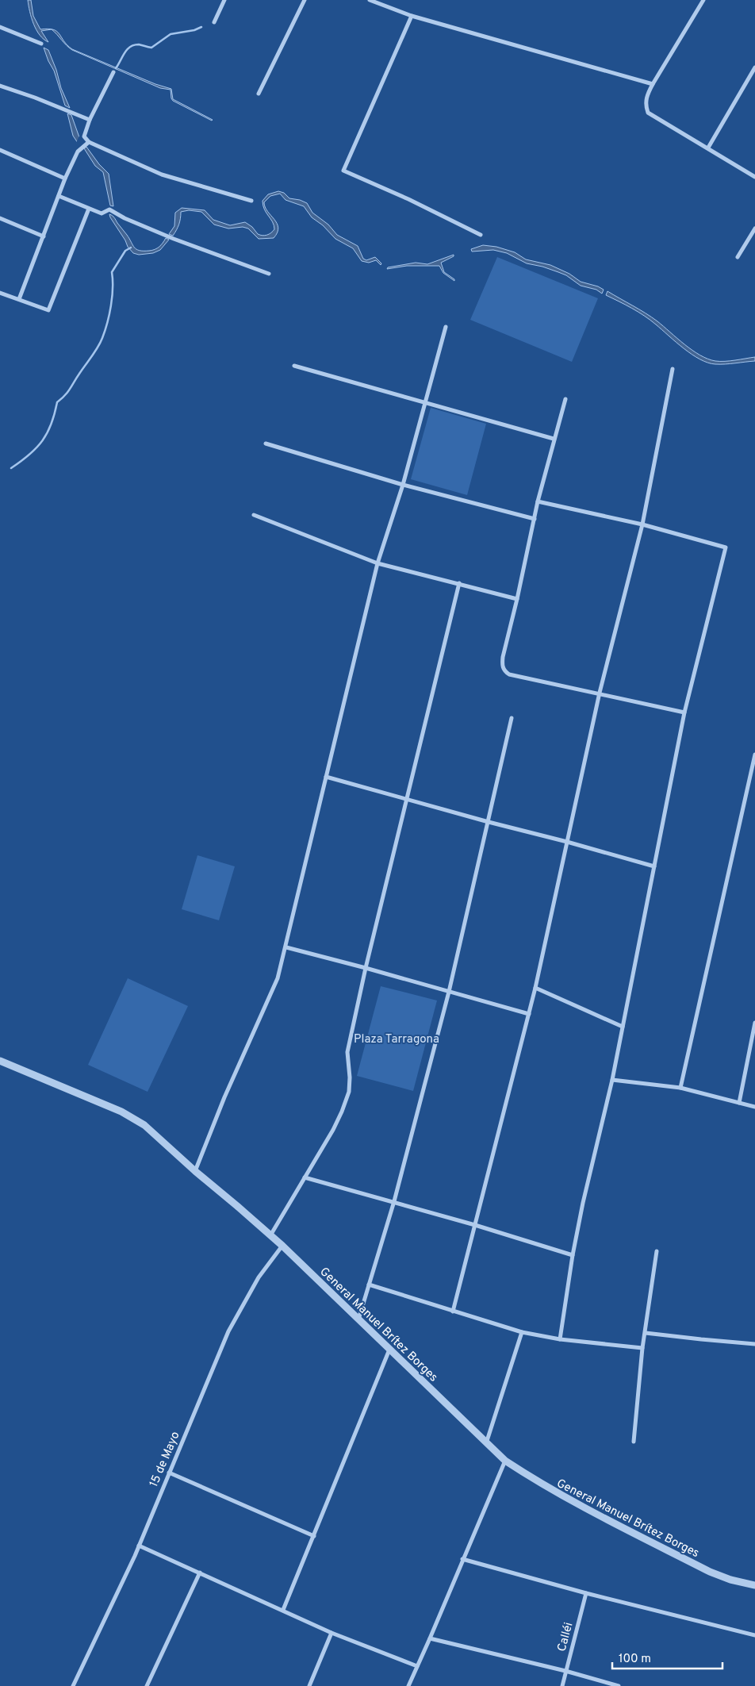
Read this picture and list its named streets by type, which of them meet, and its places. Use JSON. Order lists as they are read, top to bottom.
{
  "streets": {
    "street": ["General Manuel Brítez Borges", "15 de Mayo", "Calle´i"]
  },
  "crossings": [
    ["General Manuel Brítez Borges", "15 de Mayo"]
  ],
  "parks": ["Plaza Tarragona"],
  "scale_bar": "100 m"
}
